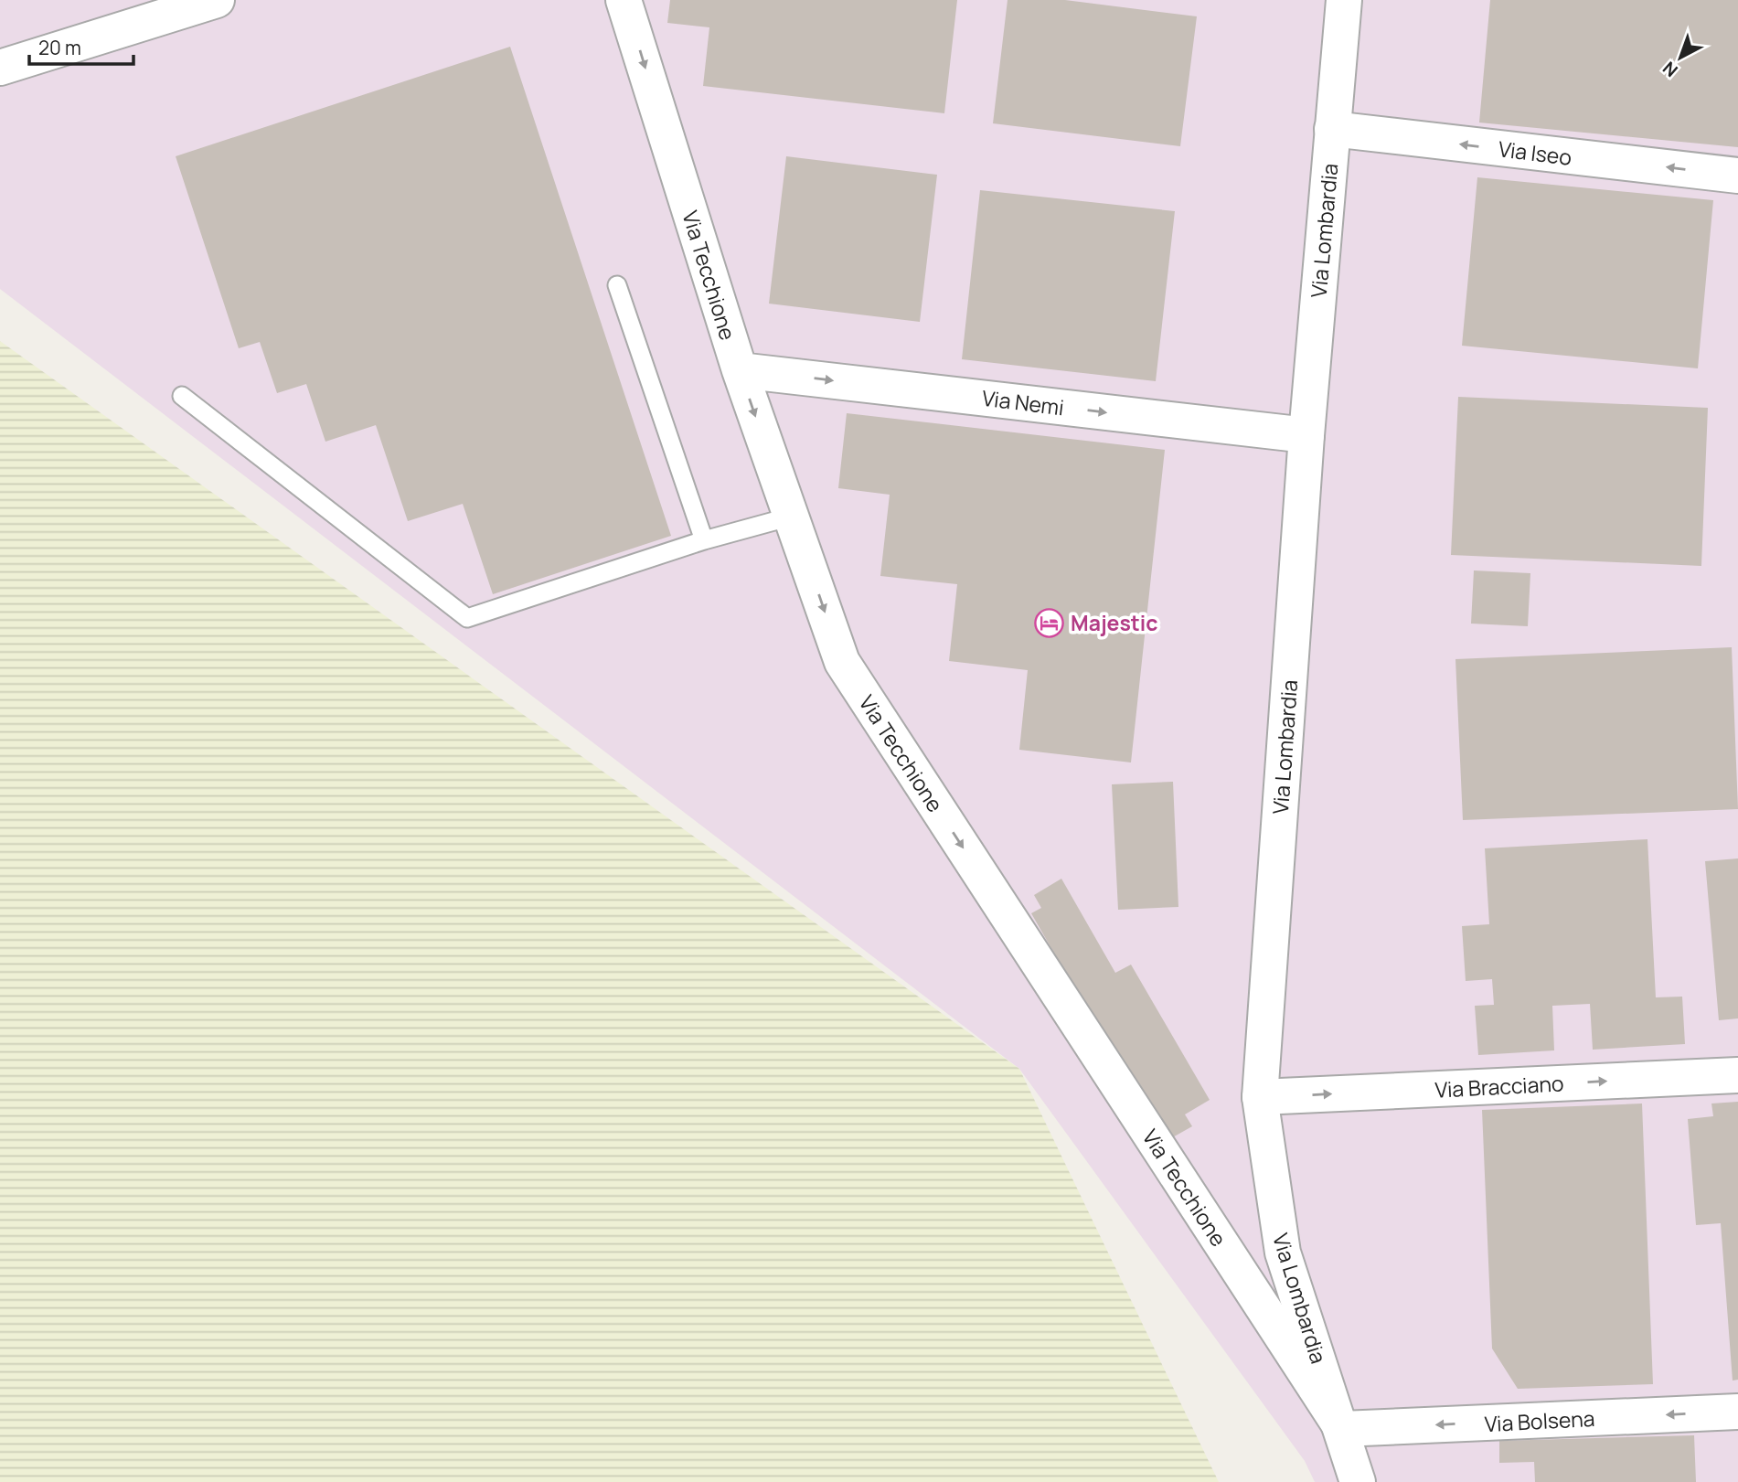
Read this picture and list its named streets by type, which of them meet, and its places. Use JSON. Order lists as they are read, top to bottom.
{
  "streets": {
    "street": [
      "Via Iseo",
      "Via Lombardia",
      "Via Tecchione",
      "Via Nemi",
      "Via Bracciano",
      "Via Bolsena"
    ]
  },
  "crossings": [
    ["Via Iseo", "Via Lombardia"],
    ["Via Lombardia", "Via Tecchione"],
    ["Via Lombardia", "Via Nemi"],
    ["Via Lombardia", "Via Bracciano"],
    ["Via Lombardia", "Via Bolsena"],
    ["Via Tecchione", "Via Nemi"],
    ["Via Tecchione", "Via Bolsena"]
  ],
  "one_way": [
    "Via Iseo",
    "Via Tecchione",
    "Via Nemi",
    "Via Bracciano",
    "Via Bolsena"
  ],
  "places": {
    "hotel": ["Majestic"]
  },
  "scale_bar": "20 m",
  "north": "bottom left"
}
